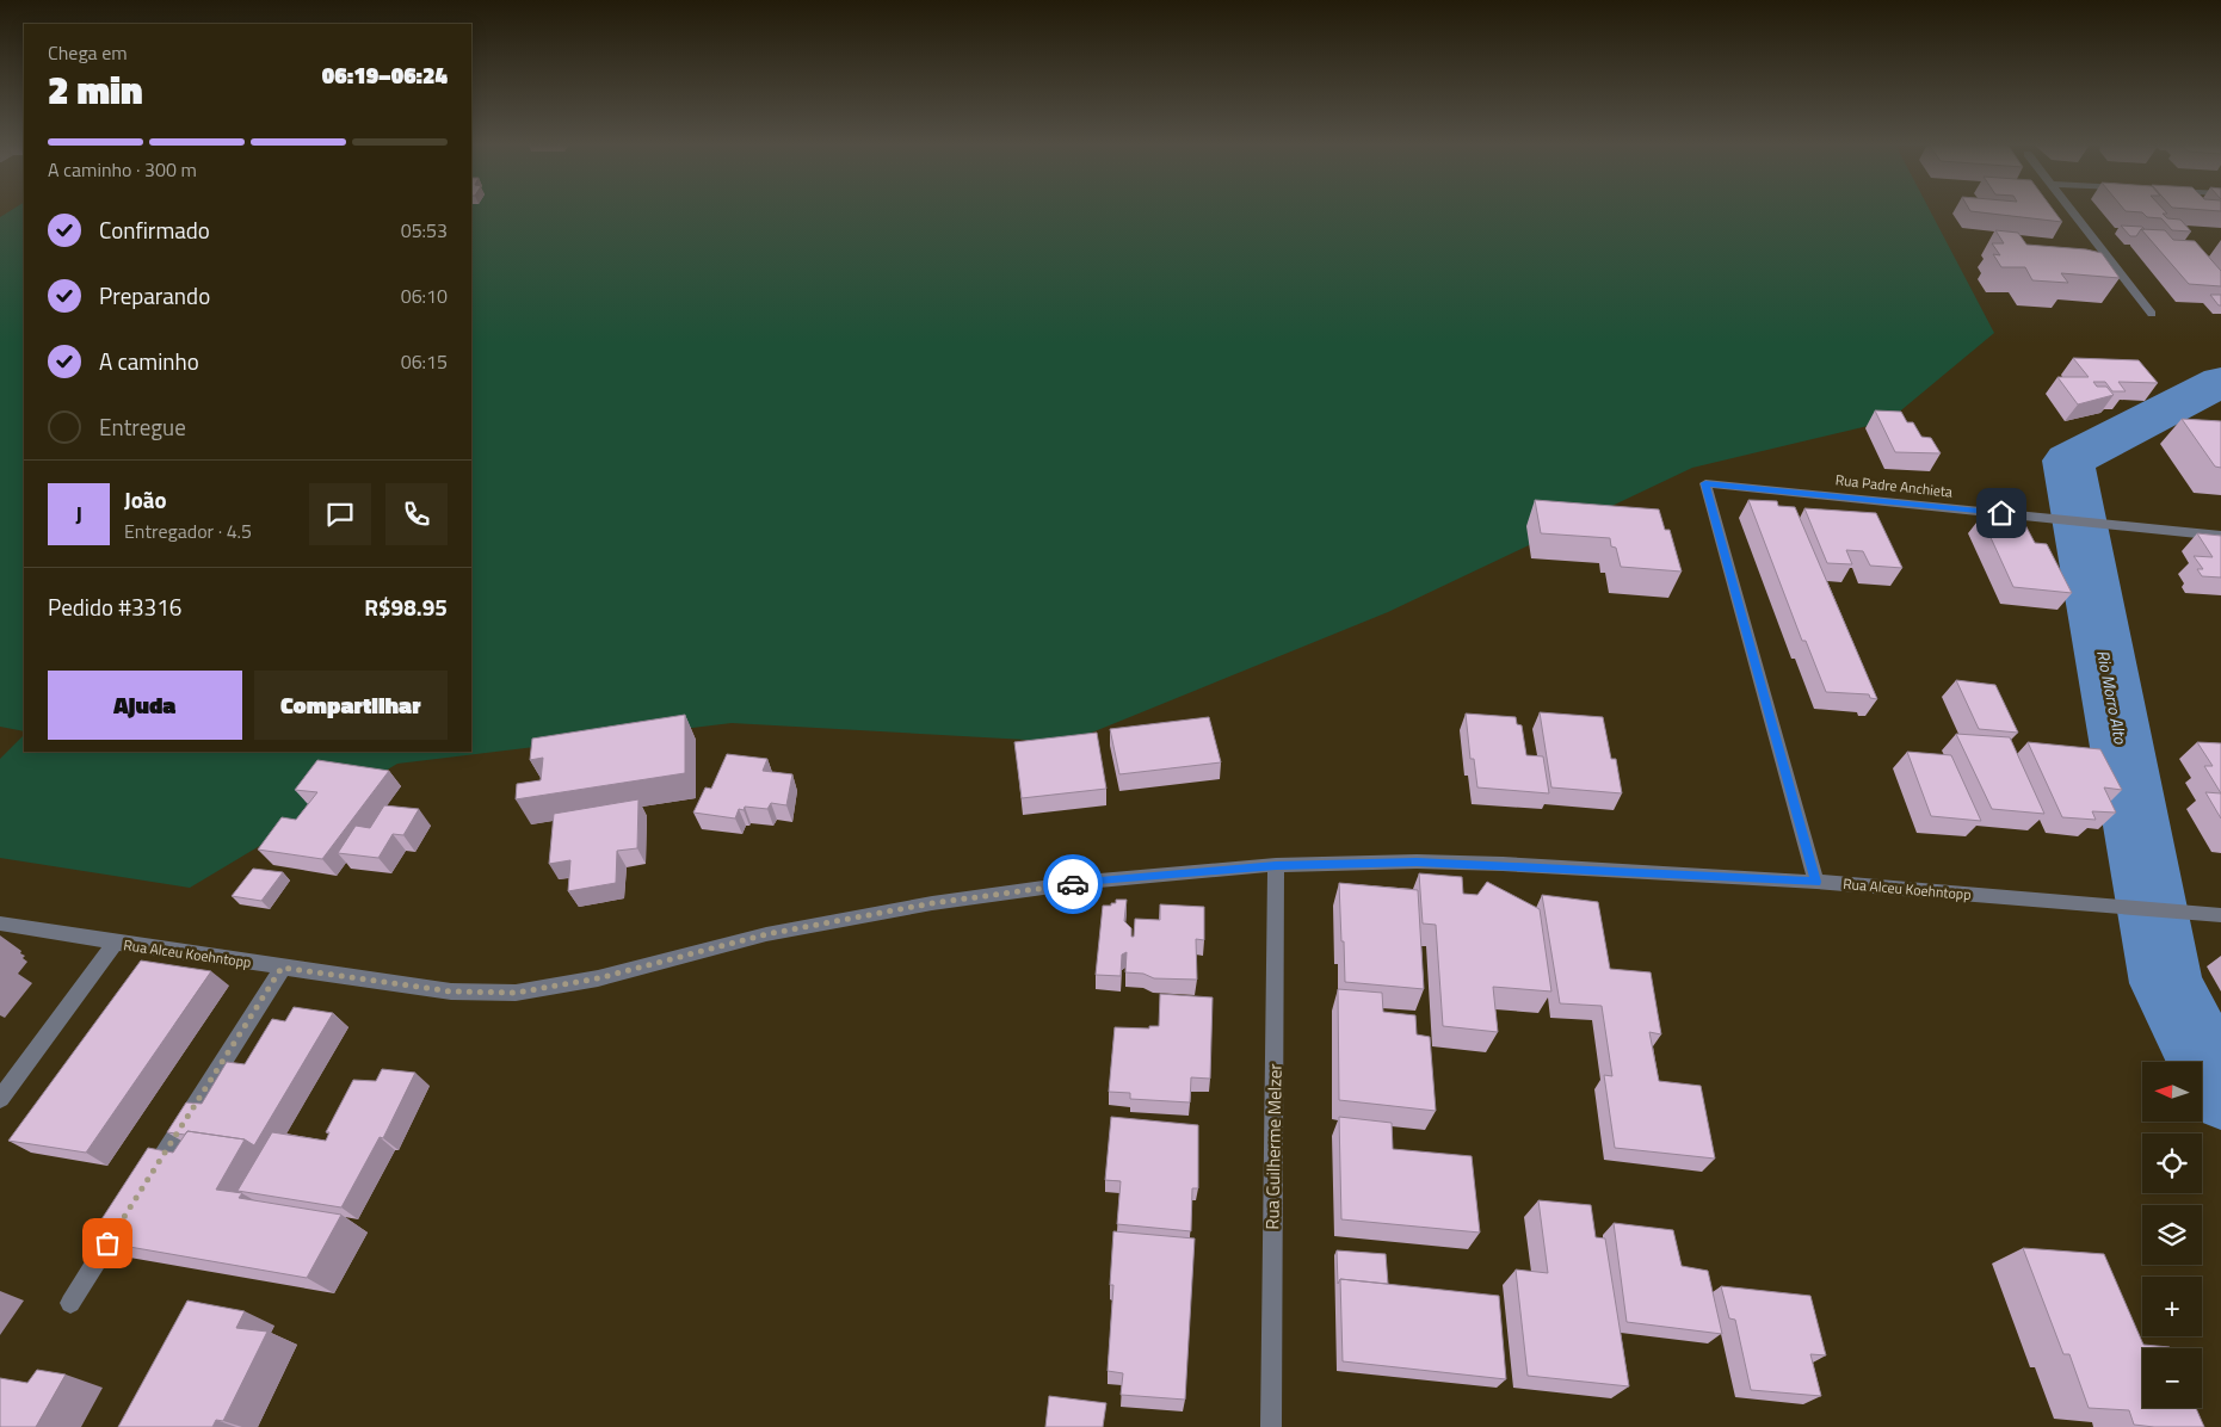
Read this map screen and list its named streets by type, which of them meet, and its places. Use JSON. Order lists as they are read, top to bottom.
{
  "streets": {
    "street": ["Rua Padre Anchieta", "Rua Alceu Koehntopp", "Rua Guilherme Melzer"]
  },
  "crossings": [
    ["Rua Padre Anchieta", "Rua Alceu Koehntopp"],
    ["Rua Alceu Koehntopp", "Rua Guilherme Melzer"]
  ],
  "water": ["Rio Morro Alto"],
  "north": "left",
  "page": {
    "heading": ["2 min", "Chega em", "06:19–06:24"],
    "panel": [
      "João",
      "Entregador · 4.5",
      "Pedido #3316",
      "R$98.95"
    ],
    "bar": "A caminho · 300 m",
    "list": [
      ["Confirmado", "05:53"],
      ["Preparando", "06:10"],
      ["A caminho", "06:15"],
      "Entregue"
    ],
    "round": "J",
    "buttons": ["Ajuda", "Compartilhar"],
    "map_buttons": ["+", "−"]
  }
}
